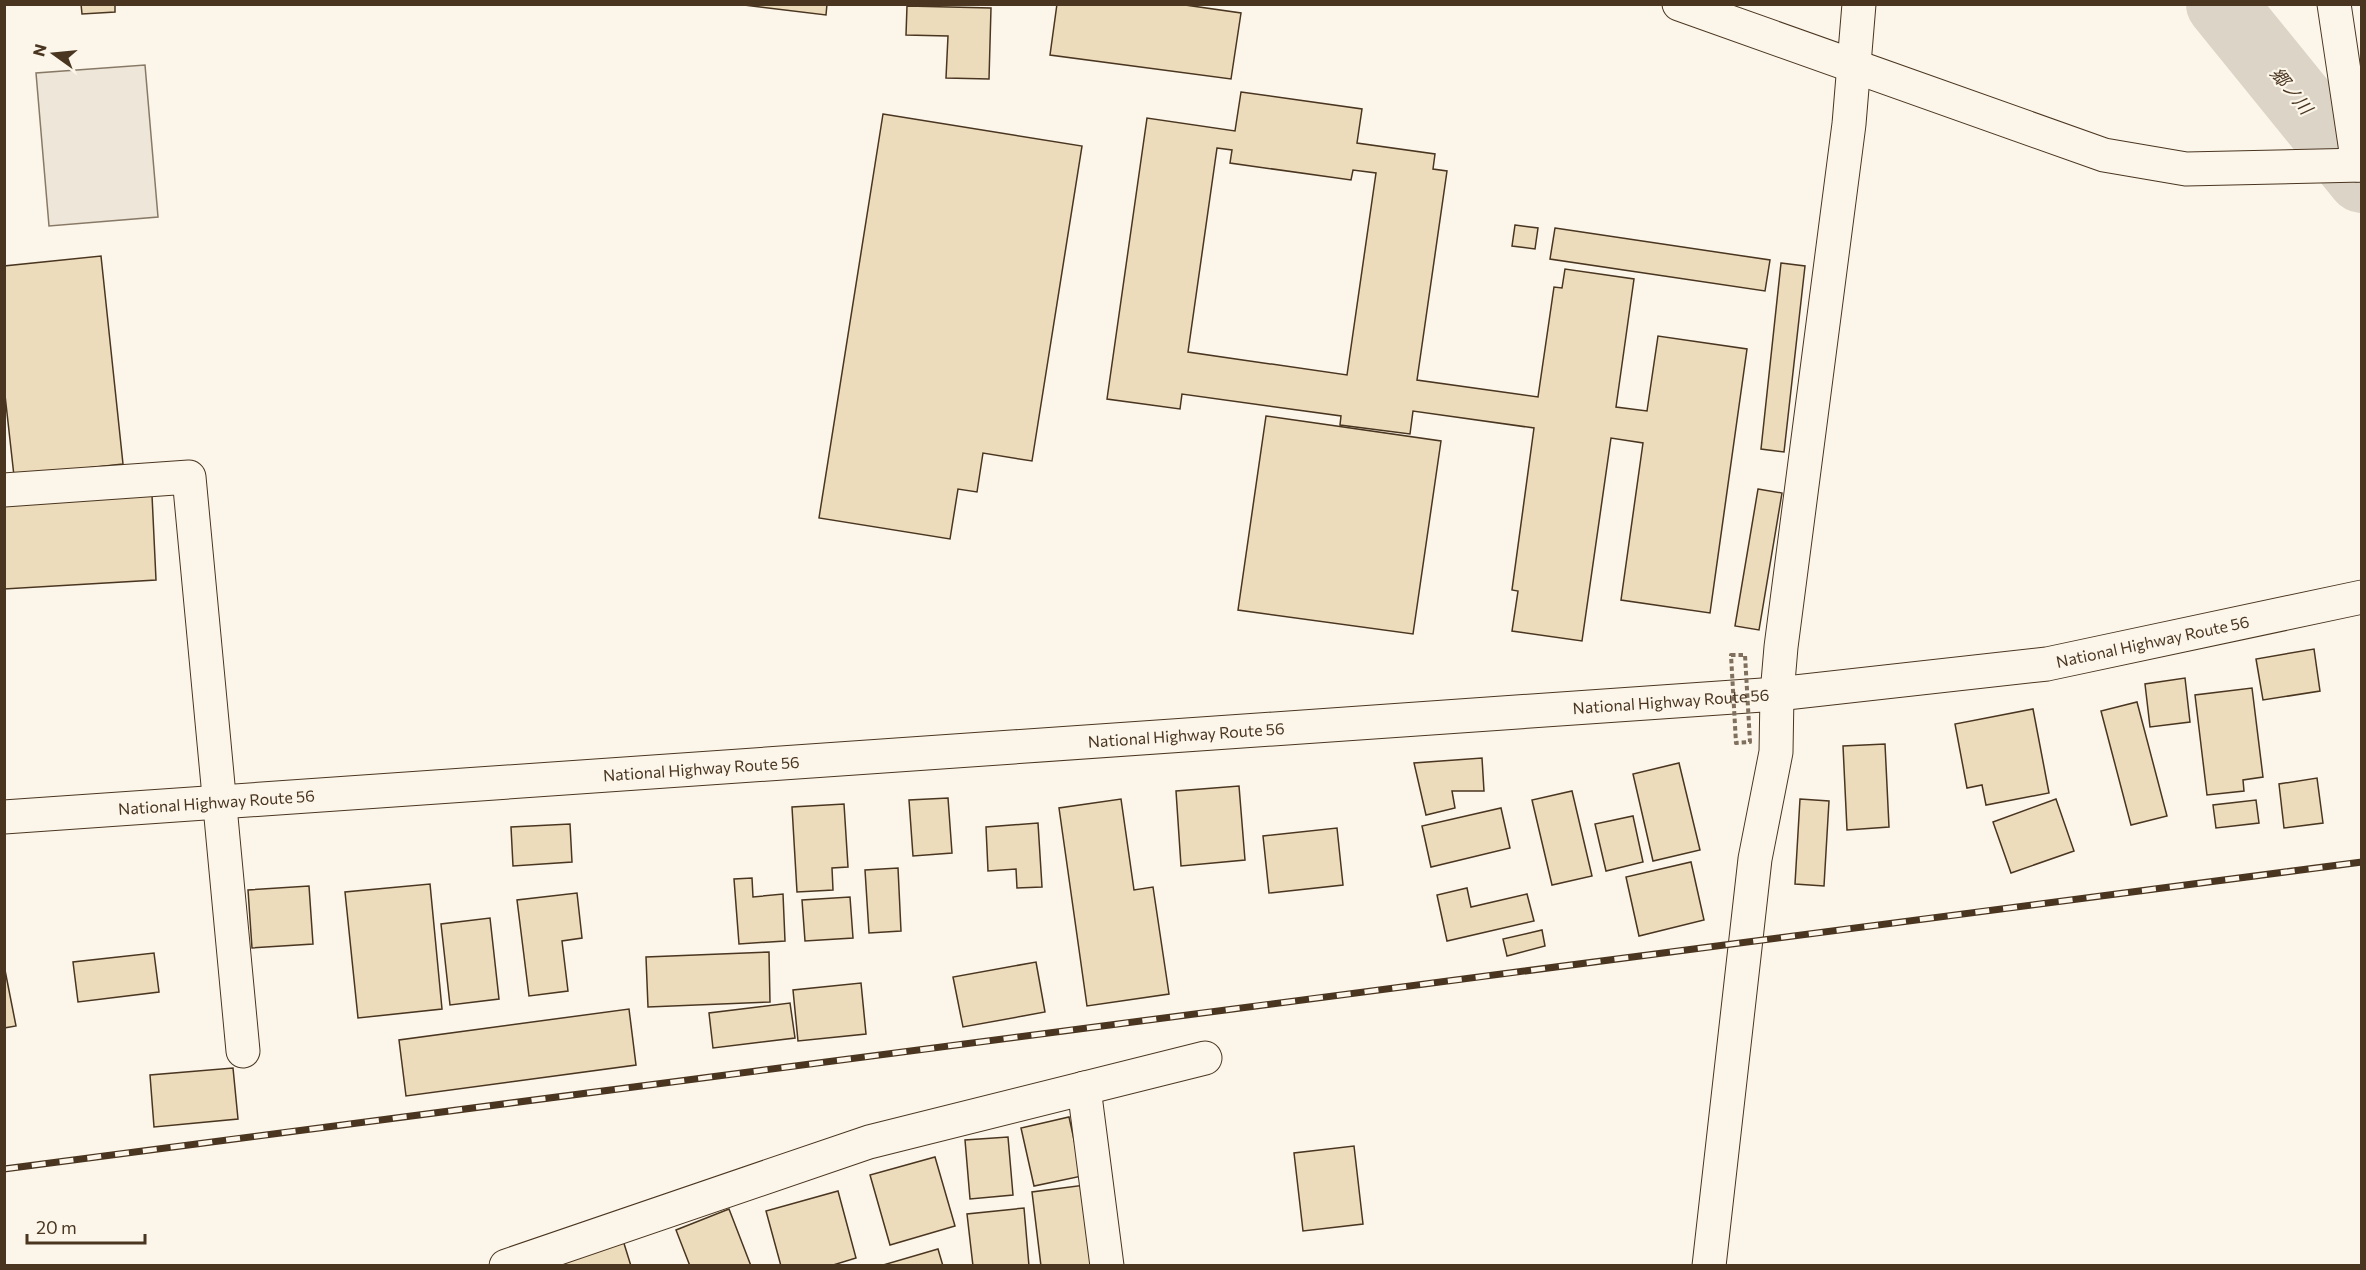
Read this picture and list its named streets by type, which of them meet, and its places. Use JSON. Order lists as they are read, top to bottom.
{
  "streets": {
    "main road": ["National Highway Route 56"]
  },
  "water": ["郷ノ川"],
  "scale_bar": "20 m",
  "north": "left"
}
